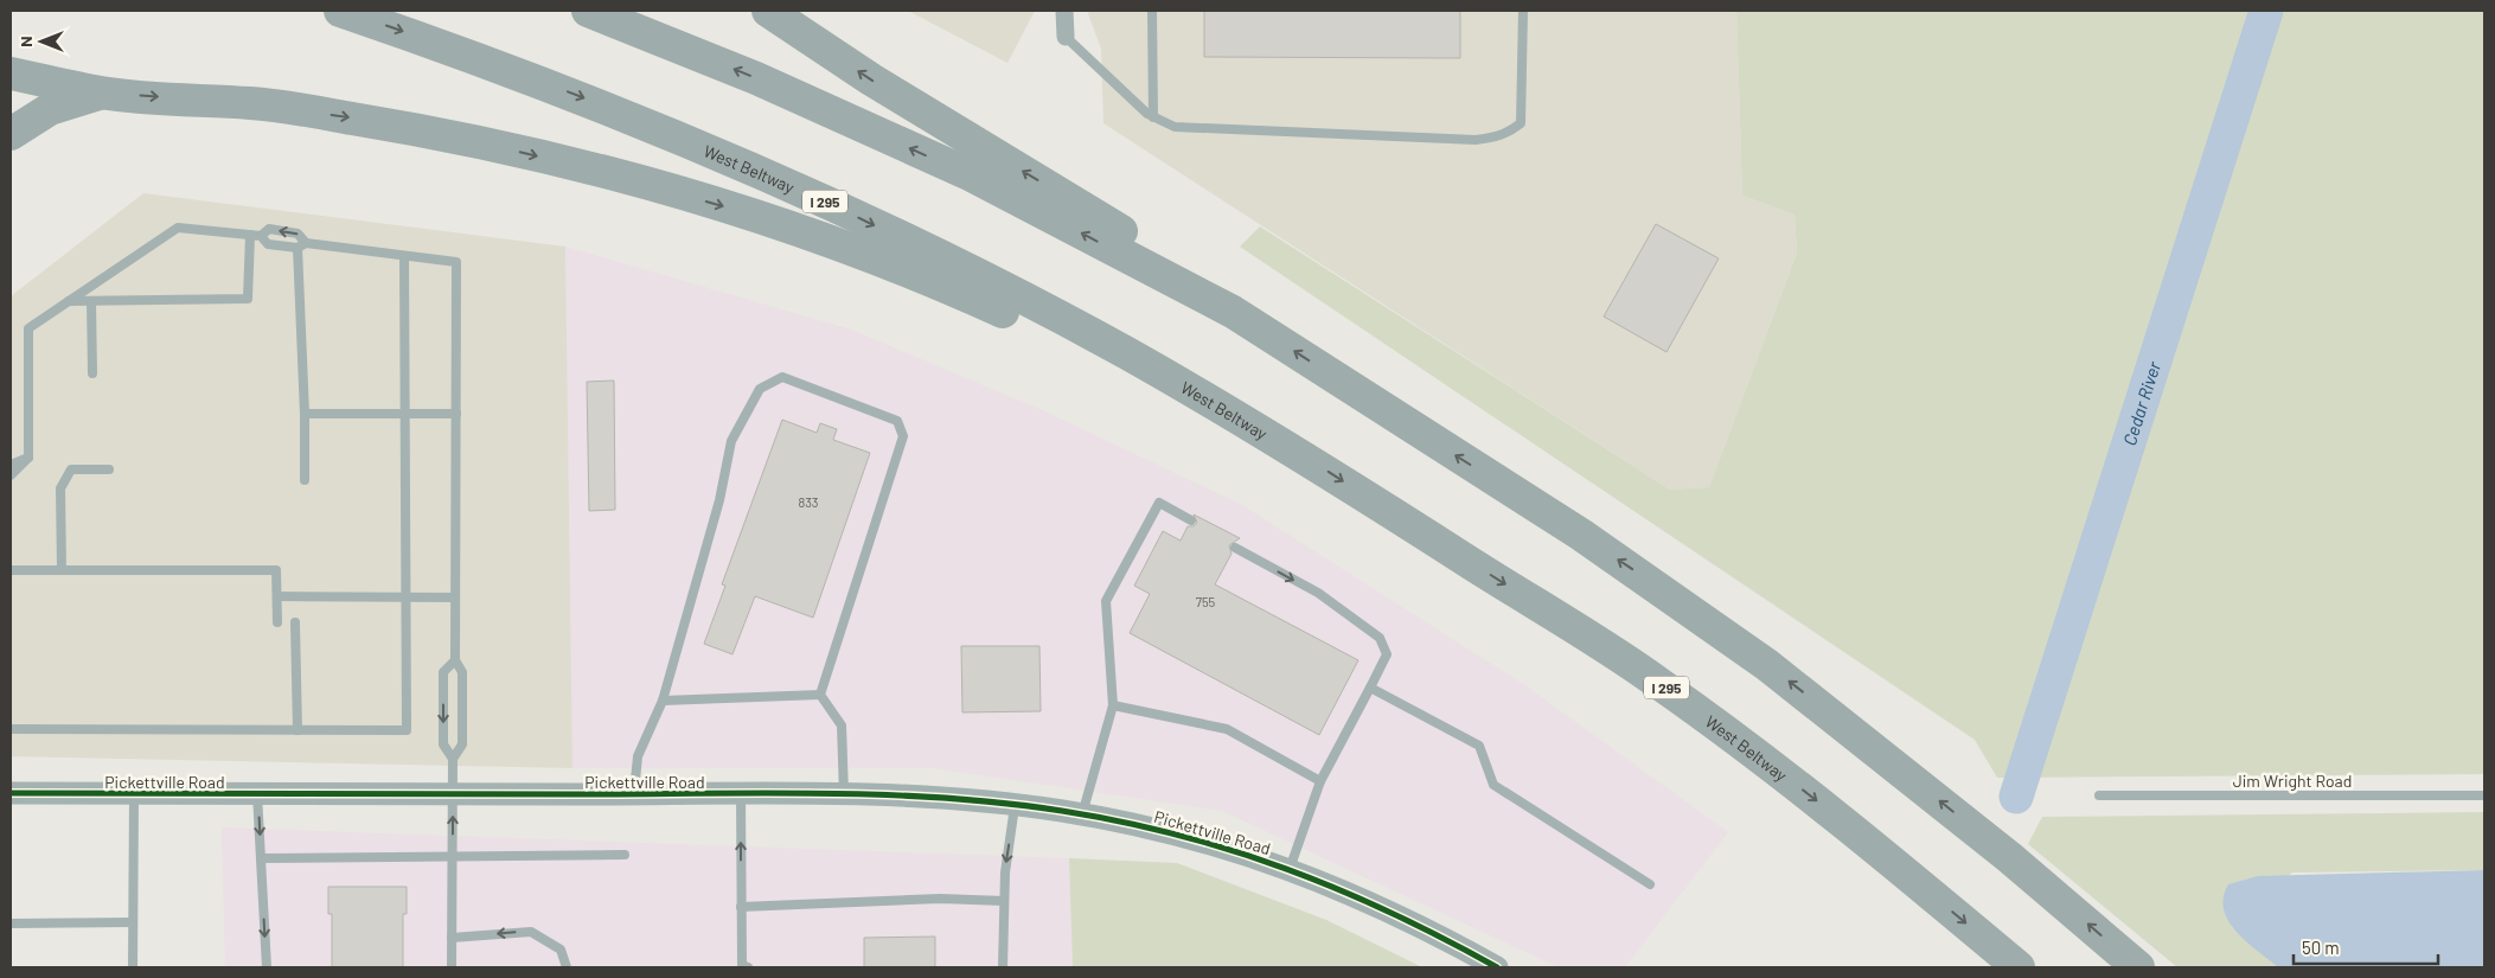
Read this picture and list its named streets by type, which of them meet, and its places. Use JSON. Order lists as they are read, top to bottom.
{
  "streets": {
    "highway": ["West Beltway", "I 295"],
    "street": ["Pickettville Road"],
    "lane": ["Jim Wright Road"]
  },
  "water": ["Cedar River"],
  "house_numbers": ["833", "755"],
  "scale_bar": "50 m",
  "north": "left"
}
